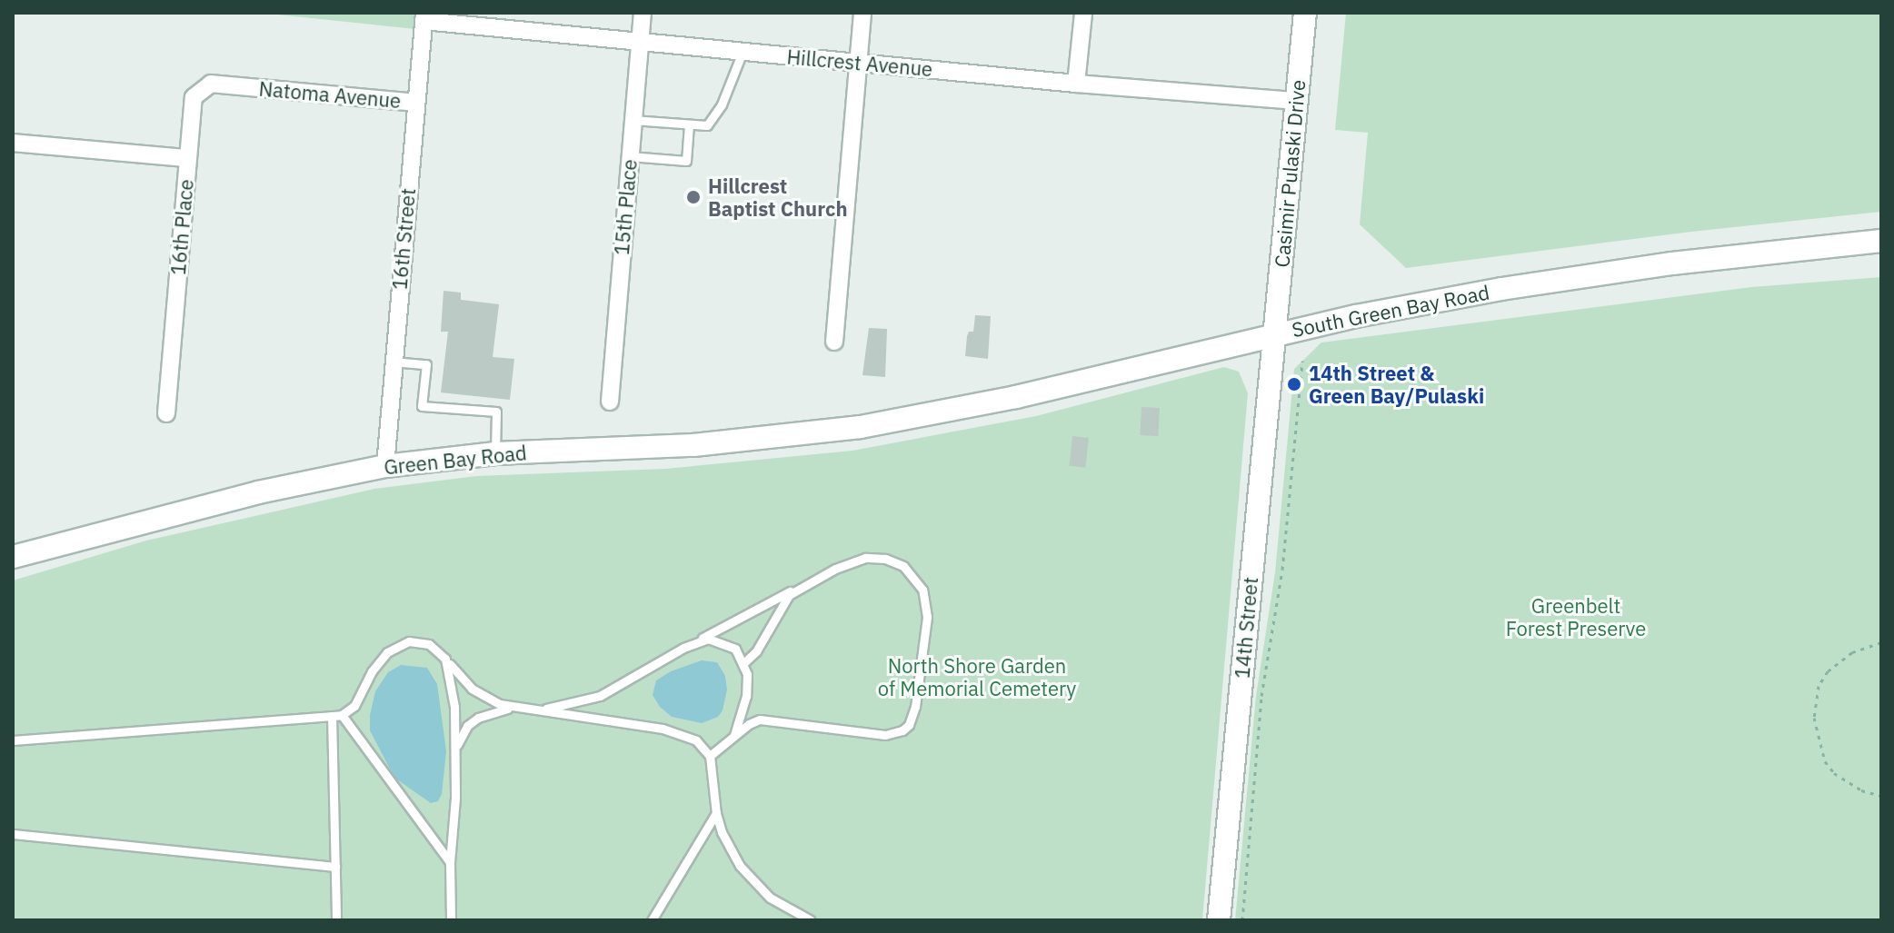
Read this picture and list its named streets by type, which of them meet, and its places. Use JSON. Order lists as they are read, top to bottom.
{
  "streets": {
    "main road": [
      "Casimir Pulaski Drive",
      "South Green Bay Road",
      "Green Bay Road",
      "14th Street"
    ],
    "street": [
      "Hillcrest Avenue",
      "Natoma Avenue",
      "15th Place",
      "16th Place",
      "16th Street"
    ]
  },
  "crossings": [
    ["Hillcrest Avenue", "Casimir Pulaski Drive"],
    ["Hillcrest Avenue", "15th Place"],
    ["Hillcrest Avenue", "16th Street"],
    ["Natoma Avenue", "16th Place"],
    ["Natoma Avenue", "16th Street"],
    ["Casimir Pulaski Drive", "South Green Bay Road"],
    ["Casimir Pulaski Drive", "14th Street"],
    ["16th Street", "Green Bay Road"],
    ["South Green Bay Road", "Green Bay Road"],
    ["South Green Bay Road", "14th Street"]
  ],
  "parks": ["Greenbelt Forest Preserve", "North Shore Garden of Memorial Cemetery"],
  "places": ["Hillcrest Baptist Church", "14th Street & Green Bay/Pulaski"]
}
